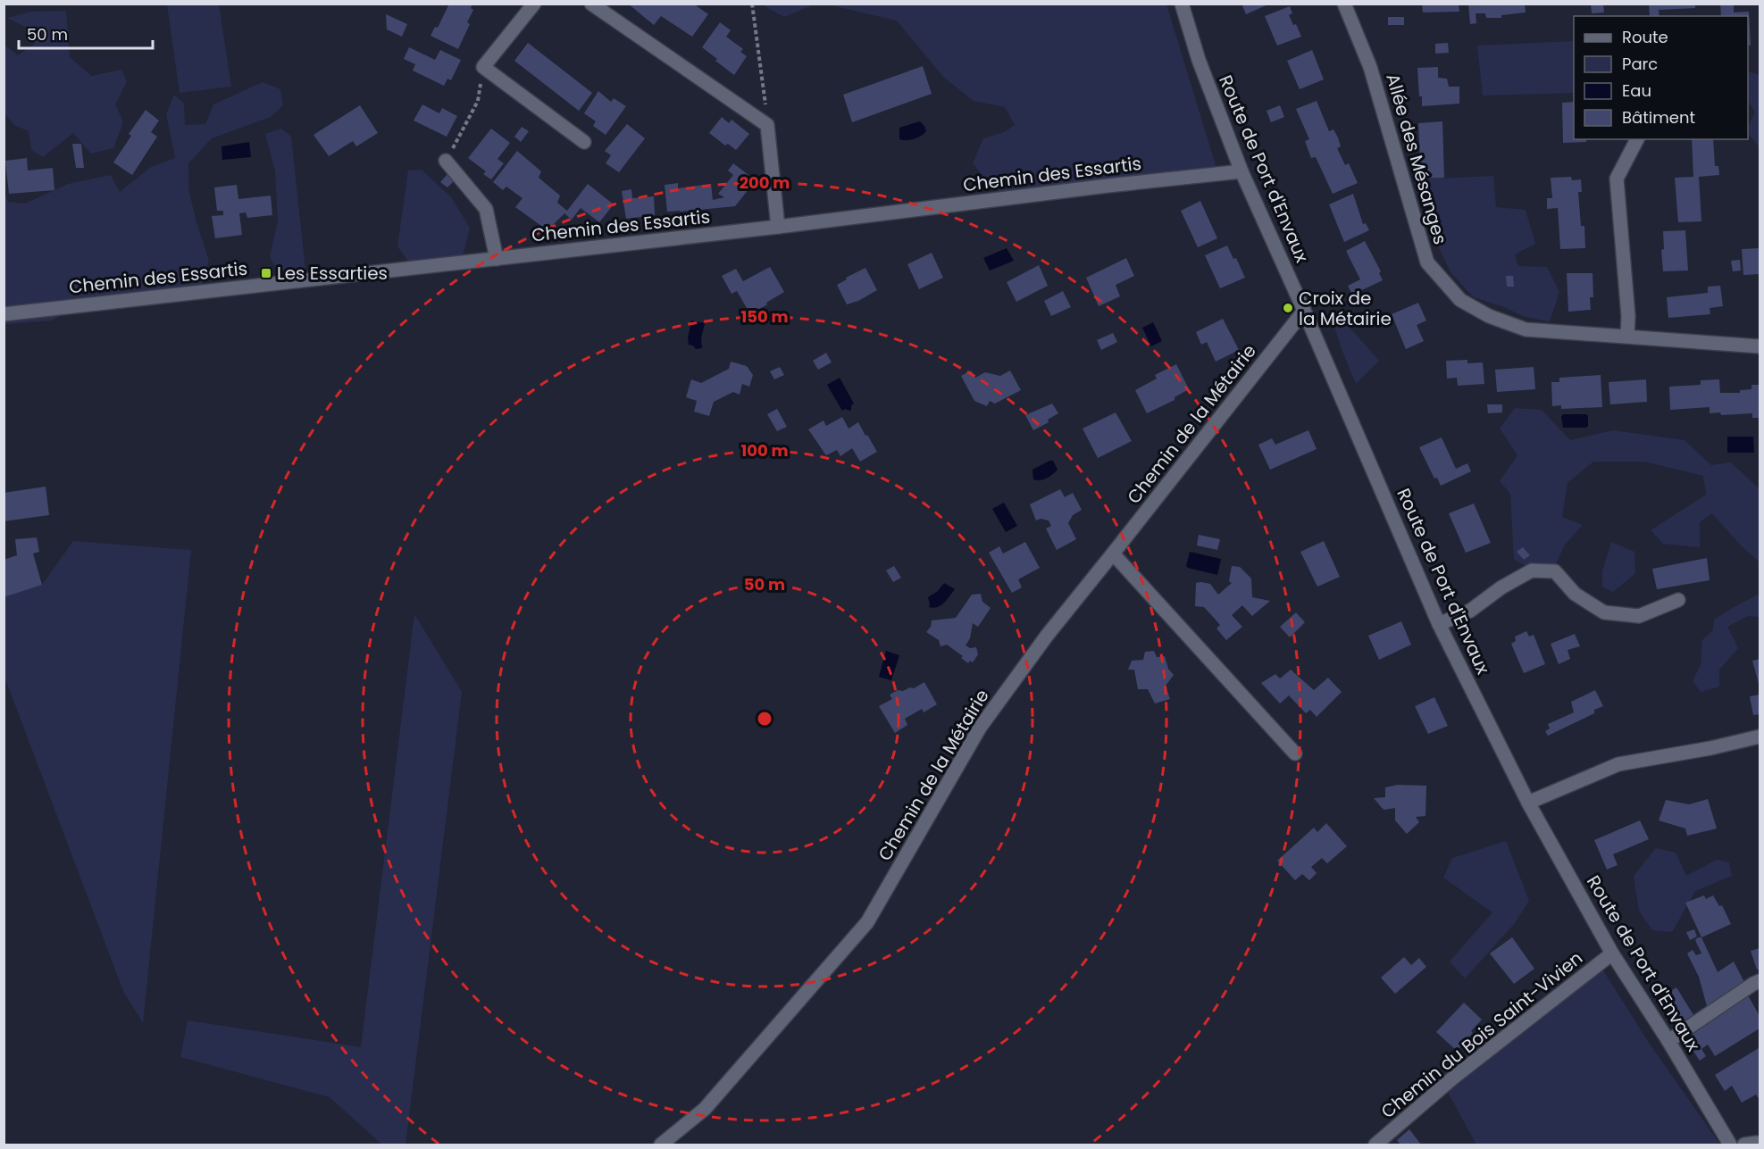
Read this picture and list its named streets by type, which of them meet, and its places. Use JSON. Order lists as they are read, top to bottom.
{
  "streets": {
    "street": [
      "Allée des Mésanges",
      "Route de Port d'Envaux",
      "Chemin des Essartis",
      "Chemin de la Métairie",
      "Chemin du Bois Saint-Vivien"
    ]
  },
  "crossings": [
    ["Route de Port d'Envaux", "Chemin des Essartis"],
    ["Route de Port d'Envaux", "Chemin de la Métairie"],
    ["Route de Port d'Envaux", "Chemin du Bois Saint-Vivien"]
  ],
  "places": {
    "transit": ["Les Essarties"],
    "other": ["Croix de la Métairie"]
  },
  "legend": [
    "Route",
    "Parc",
    "Eau",
    "Bâtiment"
  ],
  "scale_bar": "50 m",
  "rings": [
    "200 m",
    "150 m",
    "100 m",
    "50 m"
  ]
}
